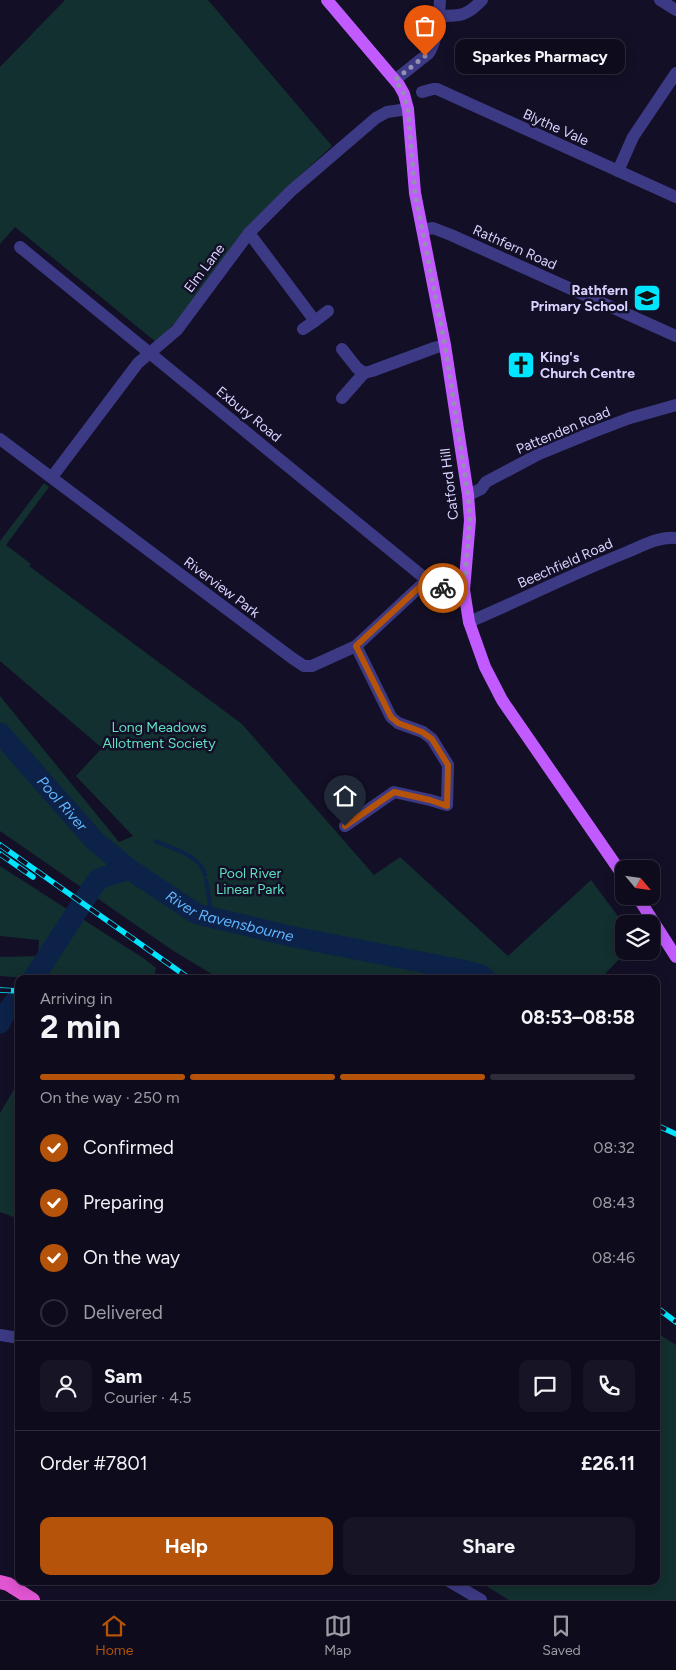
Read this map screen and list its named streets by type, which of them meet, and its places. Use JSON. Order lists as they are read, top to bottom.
{
  "streets": {
    "main road": ["Catford Hill"],
    "street": [
      "Blythe Vale",
      "Rathfern Road",
      "Elm Lane",
      "Exbury Road",
      "Pattenden Road",
      "Beechfield Road",
      "Riverview Park"
    ]
  },
  "crossings": [
    ["Rathfern Road", "Catford Hill"],
    ["Elm Lane", "Exbury Road"],
    ["Elm Lane", "Catford Hill"],
    ["Elm Lane", "Riverview Park"],
    ["Exbury Road", "Catford Hill"],
    ["Exbury Road", "Riverview Park"],
    ["Pattenden Road", "Catford Hill"],
    ["Catford Hill", "Beechfield Road"]
  ],
  "water": ["Pool River", "River Ravensbourne"],
  "parks": ["Long Meadows Allotment Society", "Pool River Linear Park"],
  "places": {
    "other": ["Sparkes Pharmacy"],
    "school or university": ["Rathfern Primary School"],
    "church": ["King's Church Centre"]
  },
  "north": "bottom right",
  "page": {
    "bubble": "Sparkes Pharmacy",
    "heading": ["2 min", "Arriving in", "08:53–08:58"],
    "panel": [
      "Sam",
      "Courier · 4.5",
      "Order #7801",
      "£26.11"
    ],
    "bar": "On the way · 250 m",
    "list": [
      ["Confirmed", "08:32"],
      ["Preparing", "08:43"],
      ["On the way", "08:46"],
      "Delivered"
    ],
    "buttons": ["Help", "Share"],
    "tabs": ["Home", "Map", "Saved"]
  }
}
